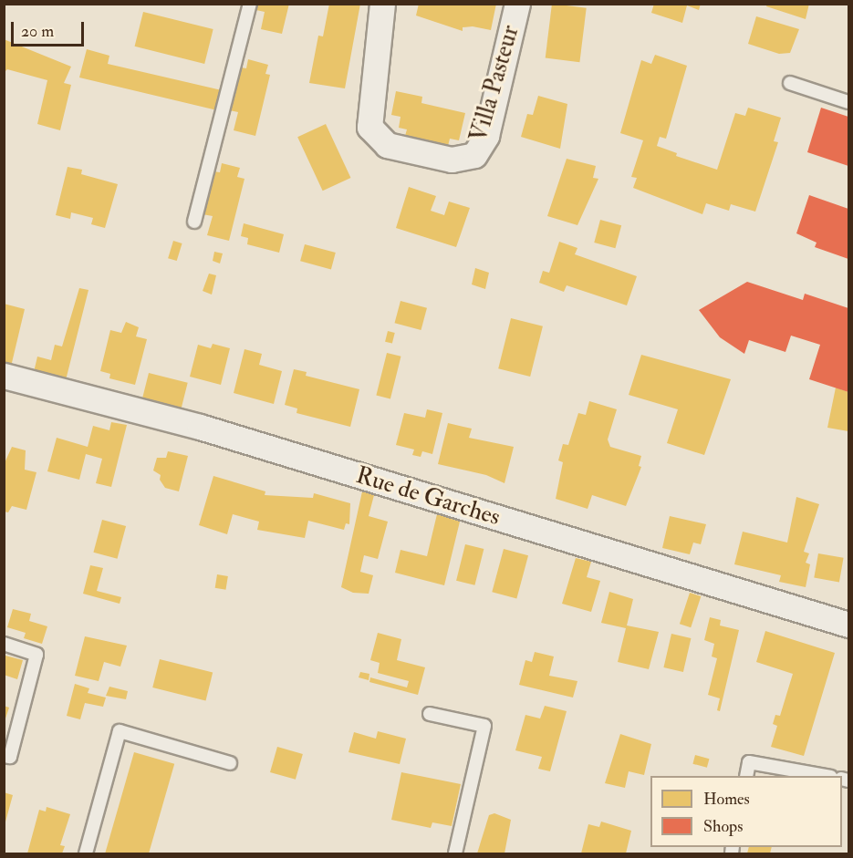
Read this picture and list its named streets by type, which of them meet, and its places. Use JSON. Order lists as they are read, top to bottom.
{
  "streets": {
    "street": ["Villa Pasteur", "Rue de Garches"]
  },
  "legend": ["Homes", "Shops"],
  "scale_bar": "20 m"
}
